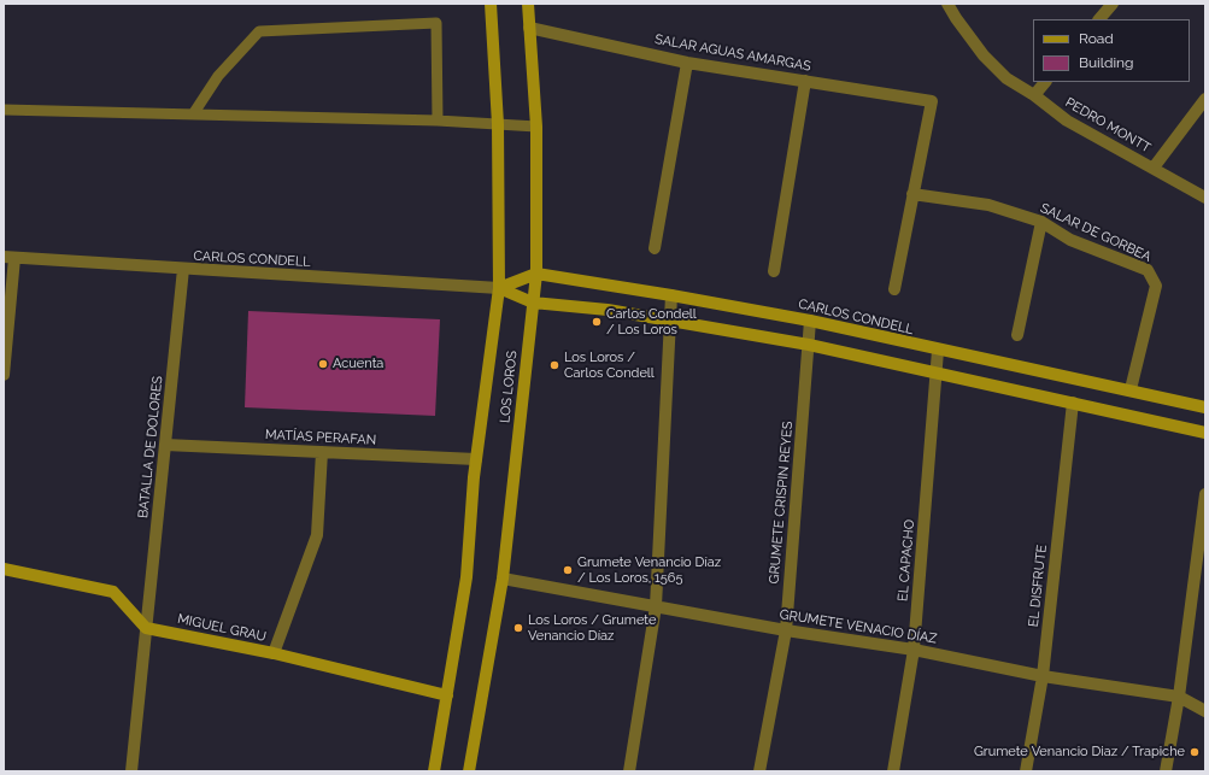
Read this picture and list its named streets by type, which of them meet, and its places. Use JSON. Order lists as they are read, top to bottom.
{
  "streets": {
    "street": [
      "SALAR AGUAS AMARGAS",
      "PEDRO MONTT",
      "SALAR DE GORBEA",
      "CARLOS CONDELL",
      "LOS LOROS",
      "MATÍAS PERAFAN",
      "BATALLA DE DOLORES",
      "GRUMETE CRISPIN REYES",
      "EL CAPACHO",
      "EL DISFRUTE",
      "GRUMETE VENACIO DÍAZ",
      "MIGUEL GRAU"
    ]
  },
  "crossings": [
    ["SALAR AGUAS AMARGAS", "SALAR DE GORBEA"],
    ["SALAR AGUAS AMARGAS", "LOS LOROS"],
    ["SALAR DE GORBEA", "CARLOS CONDELL"],
    ["CARLOS CONDELL", "LOS LOROS"],
    ["CARLOS CONDELL", "BATALLA DE DOLORES"],
    ["CARLOS CONDELL", "GRUMETE CRISPIN REYES"],
    ["CARLOS CONDELL", "EL CAPACHO"],
    ["CARLOS CONDELL", "EL DISFRUTE"],
    ["LOS LOROS", "MATÍAS PERAFAN"],
    ["LOS LOROS", "GRUMETE VENACIO DÍAZ"],
    ["LOS LOROS", "MIGUEL GRAU"],
    ["MATÍAS PERAFAN", "BATALLA DE DOLORES"],
    ["BATALLA DE DOLORES", "MIGUEL GRAU"],
    ["GRUMETE CRISPIN REYES", "GRUMETE VENACIO DÍAZ"],
    ["EL CAPACHO", "GRUMETE VENACIO DÍAZ"],
    ["EL DISFRUTE", "GRUMETE VENACIO DÍAZ"]
  ],
  "places": [
    "Carlos Condell / Los Loros",
    "Acuenta",
    "Los Loros / Carlos Condell",
    "Grumete Venancio Díaz / Los Loros, 1565",
    "Los Loros / Grumete Venancio Díaz",
    "Grumete Venancio Diaz / Trapiche"
  ],
  "legend": ["Road", "Building"]
}
